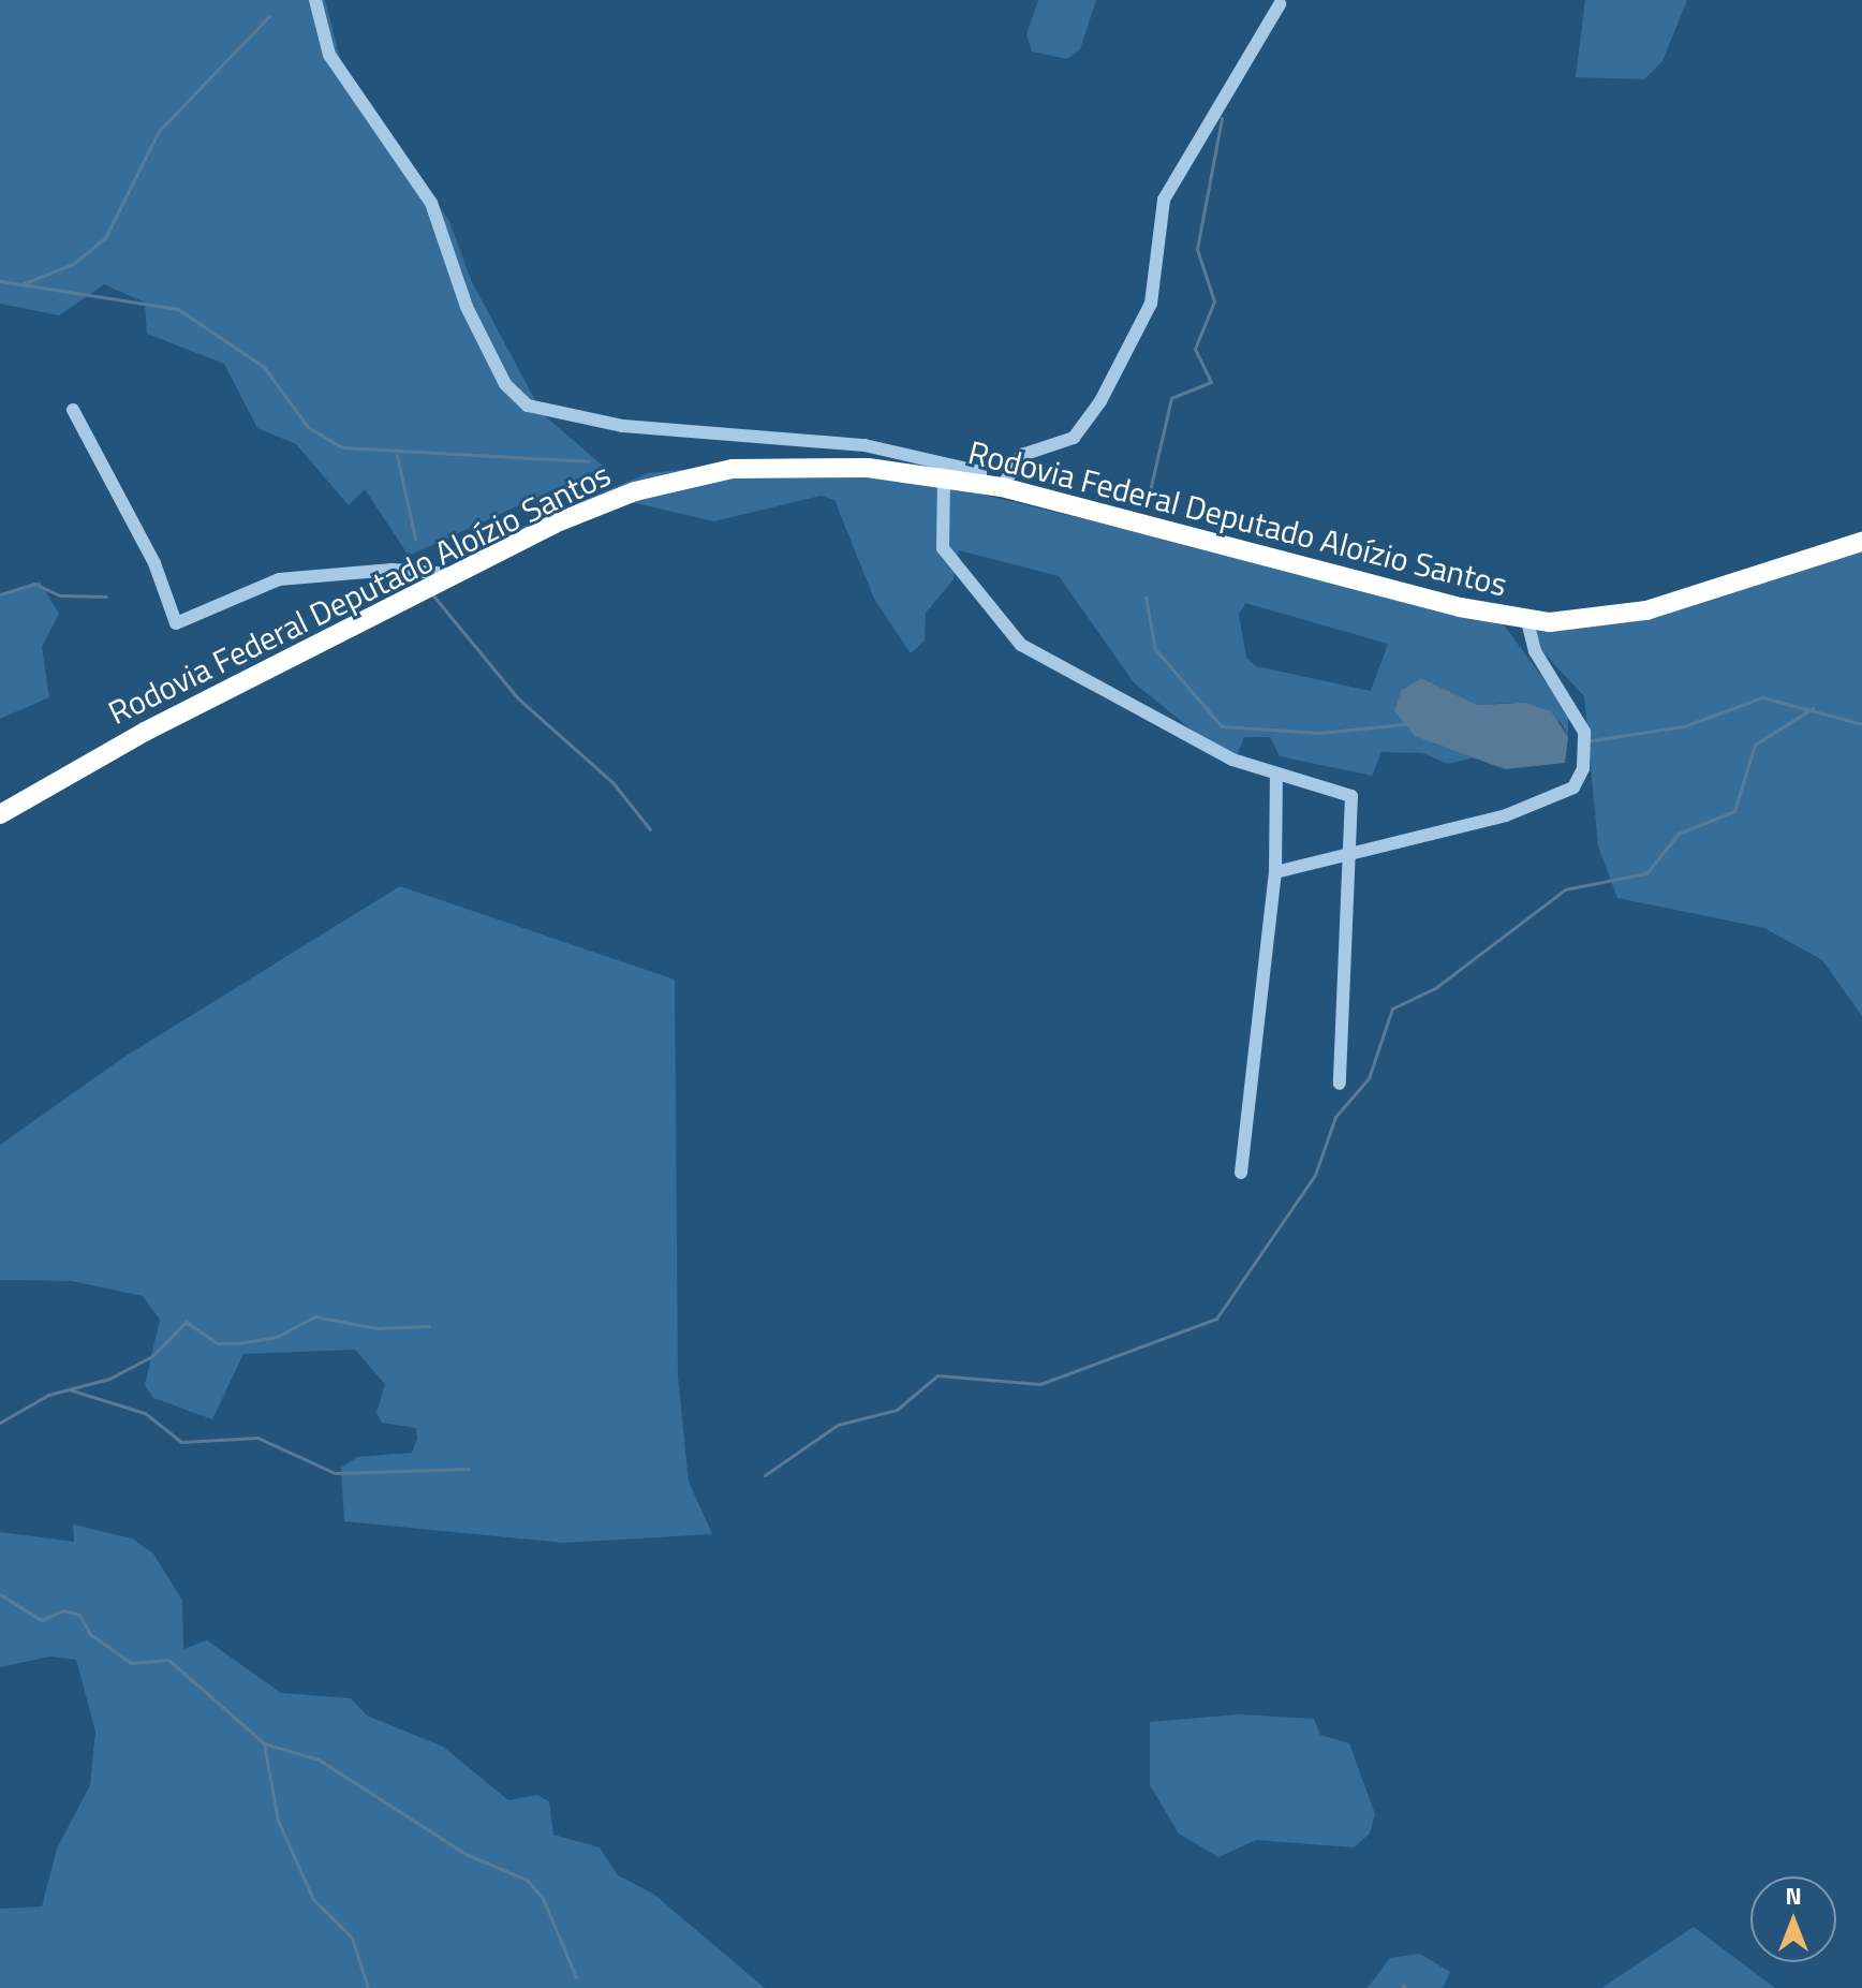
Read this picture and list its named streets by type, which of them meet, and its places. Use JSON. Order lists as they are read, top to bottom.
{
  "streets": {
    "highway": ["Rodovia Federal Deputado Aloízio Santos"]
  },
  "north": "top"
}
